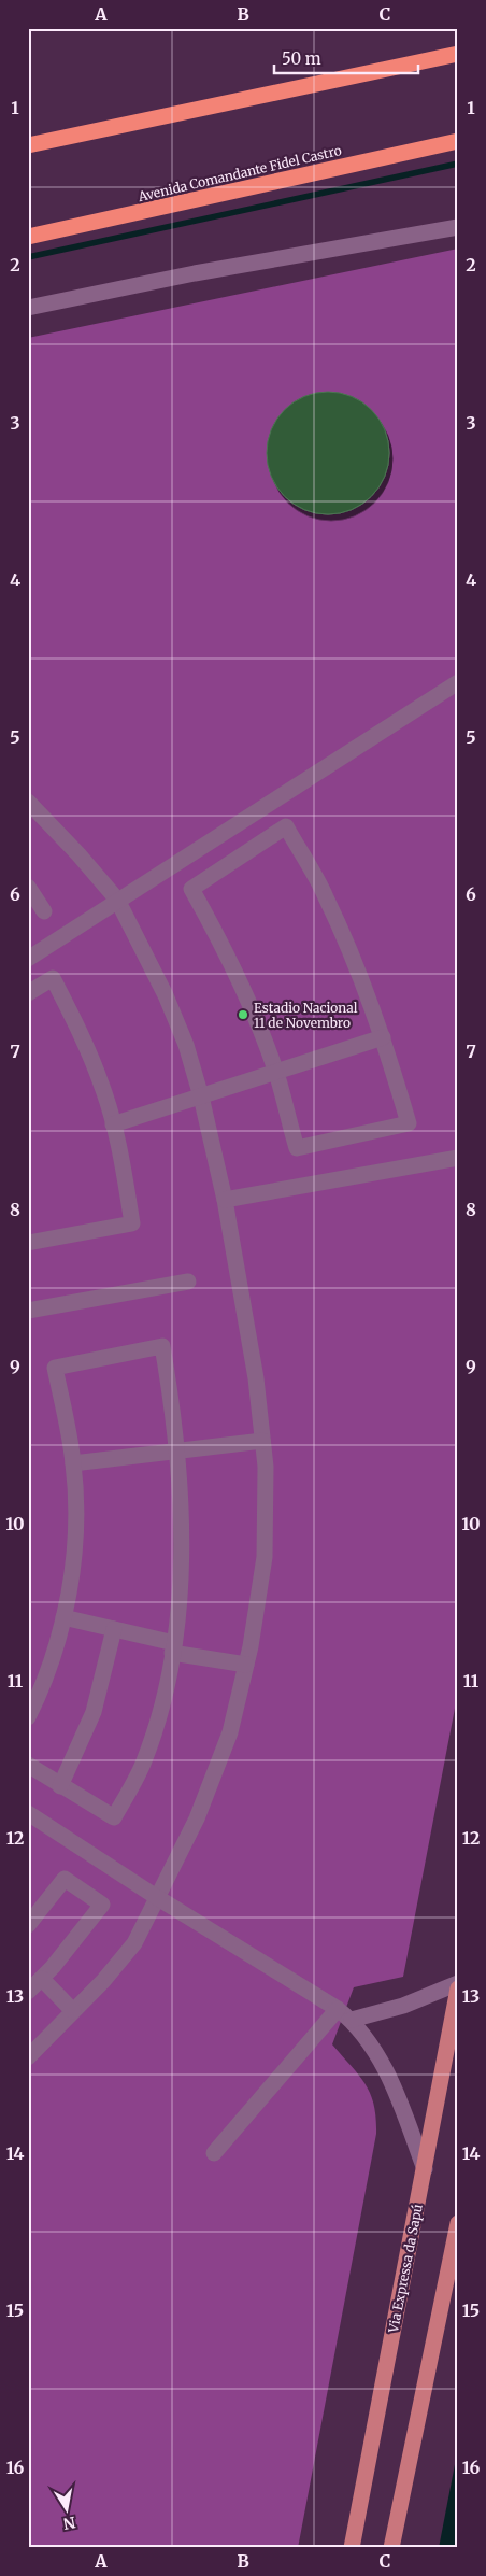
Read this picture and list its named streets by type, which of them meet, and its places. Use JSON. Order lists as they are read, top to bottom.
{
  "streets": {
    "highway": ["Avenida Comandante Fidel Castro"],
    "main road": ["Via Expressa da Sapú"]
  },
  "places": ["Estadio Nacional 11 de Novembro"],
  "scale_bar": "50 m",
  "north": "bottom",
  "grid": {
    "columns": ["A", "B", "C"],
    "rows": [
      "1",
      "2",
      "3",
      "4",
      "5",
      "6",
      "7",
      "8",
      "9",
      "10",
      "11",
      "12",
      "13",
      "14",
      "15",
      "16"
    ]
  }
}
